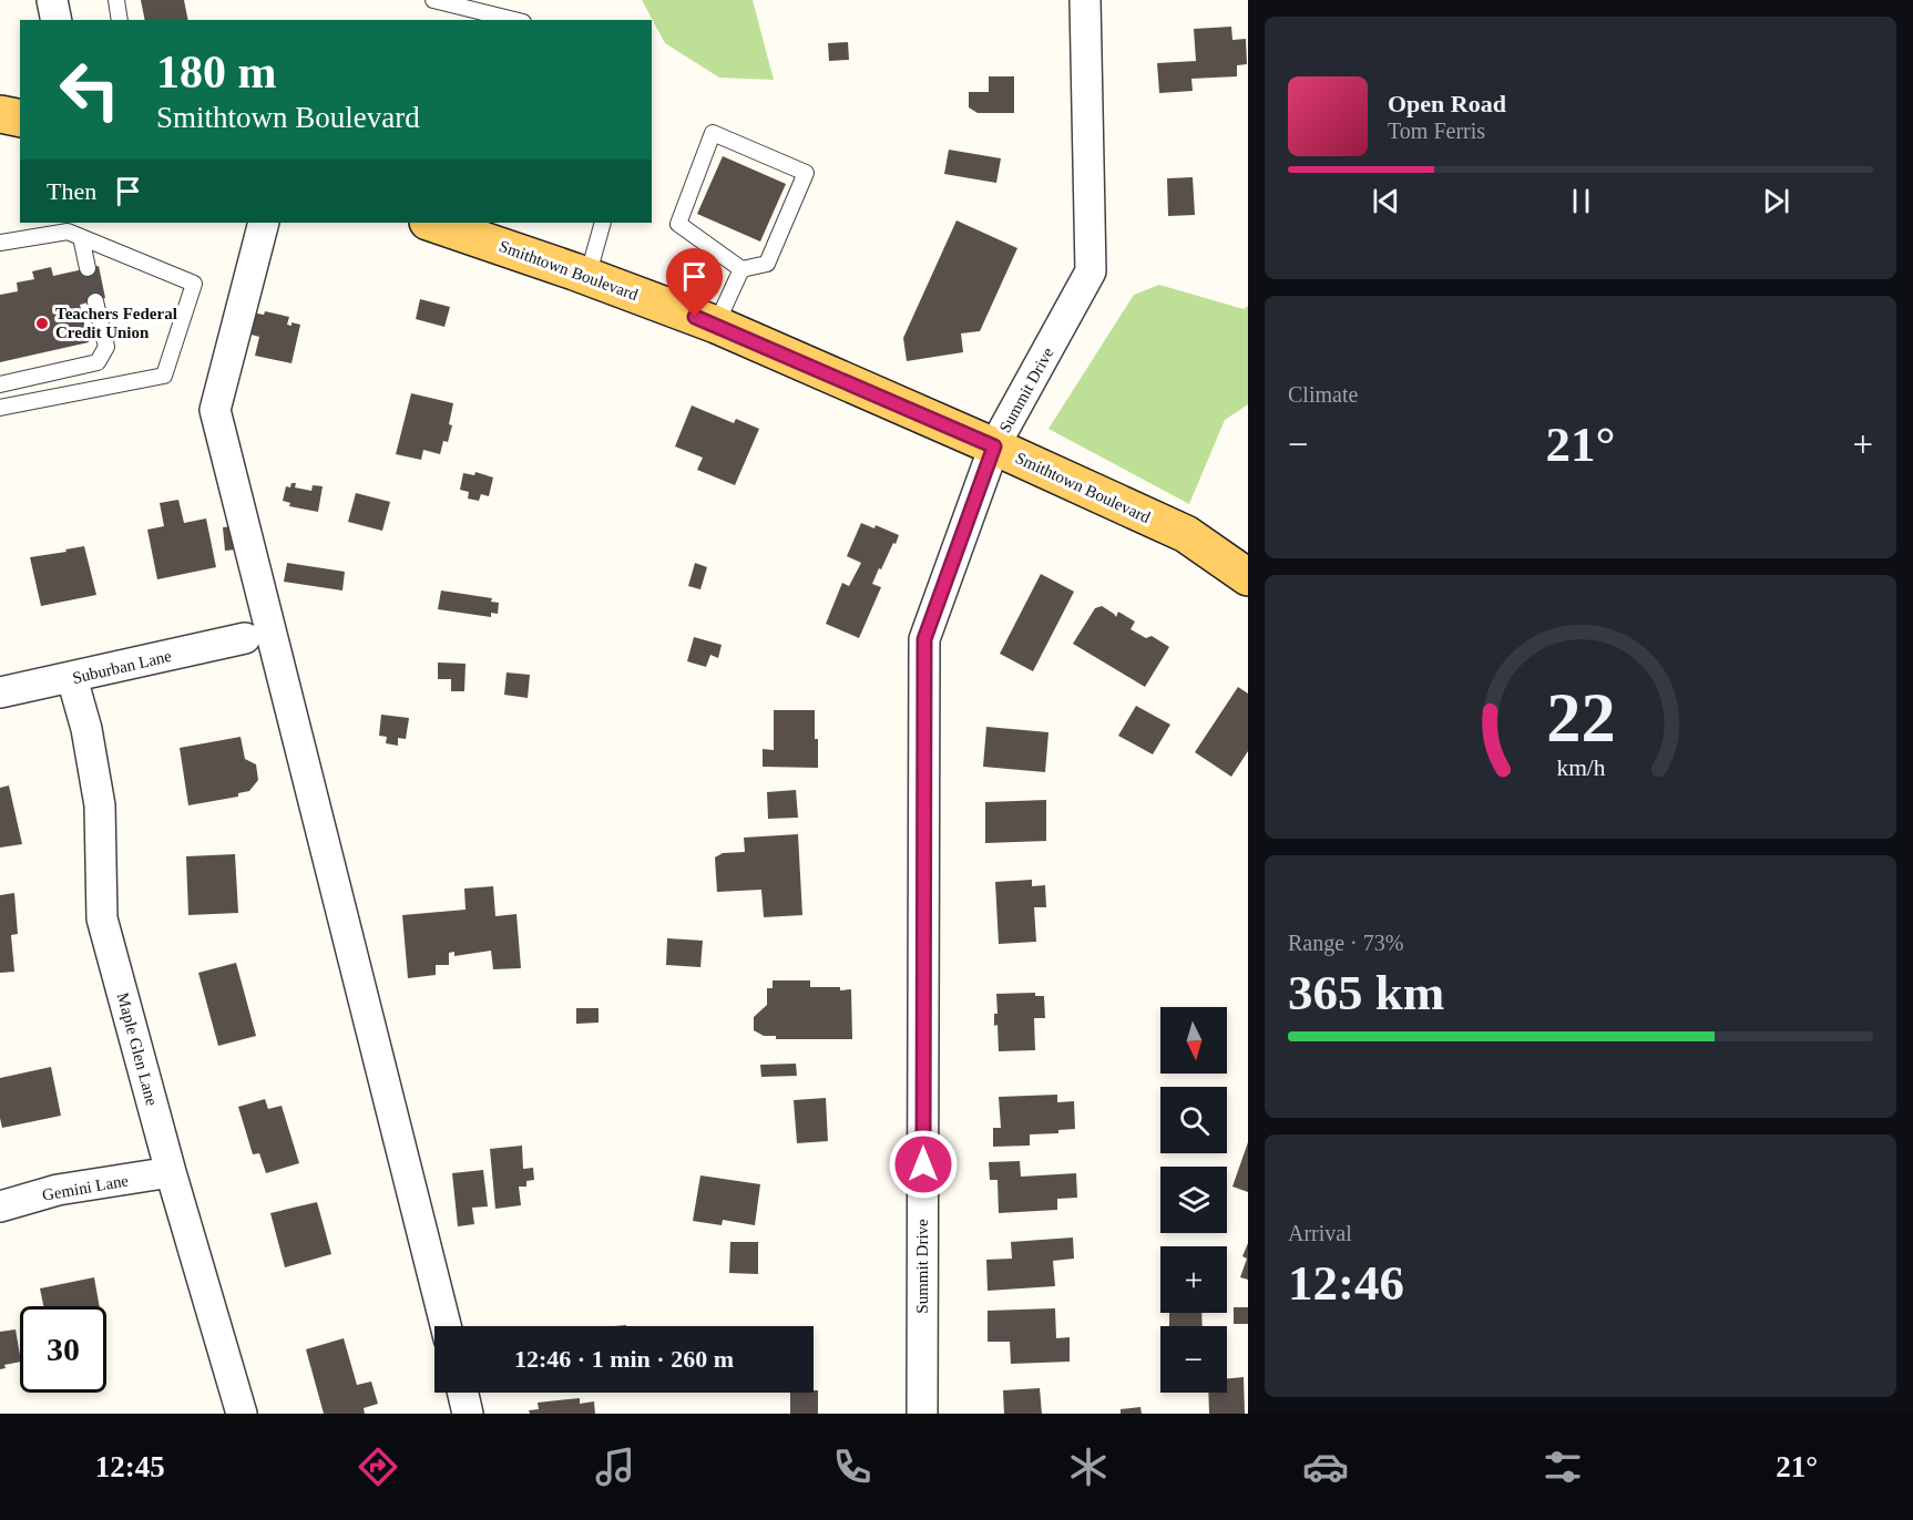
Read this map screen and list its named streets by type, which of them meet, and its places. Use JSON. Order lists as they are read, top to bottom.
{
  "streets": {
    "main road": ["Smithtown Boulevard"],
    "street": [
      "Summit Drive",
      "Suburban Lane",
      "Maple Glen Lane",
      "Gemini Lane"
    ]
  },
  "crossings": [
    ["Smithtown Boulevard", "Summit Drive"],
    ["Suburban Lane", "Maple Glen Lane"],
    ["Maple Glen Lane", "Gemini Lane"]
  ],
  "places": ["Teachers Federal Credit Union"],
  "north": "bottom",
  "page": {
    "turn": ["180 m", "Smithtown Boulevard"],
    "song": ["Open Road", "Tom Ferris"],
    "then": "Then",
    "tile": [
      "Climate",
      ["Range · 73%", "365 km"],
      ["Arrival", "12:46"]
    ],
    "heat": ["−", "21°", "+"],
    "map_buttons": ["+", "−"],
    "limit": "30",
    "trip": "12:46 · 1 min · 260 m",
    "tabs": ["12:45", "21°"],
    "gauge": ["22", "km/h"]
  }
}
